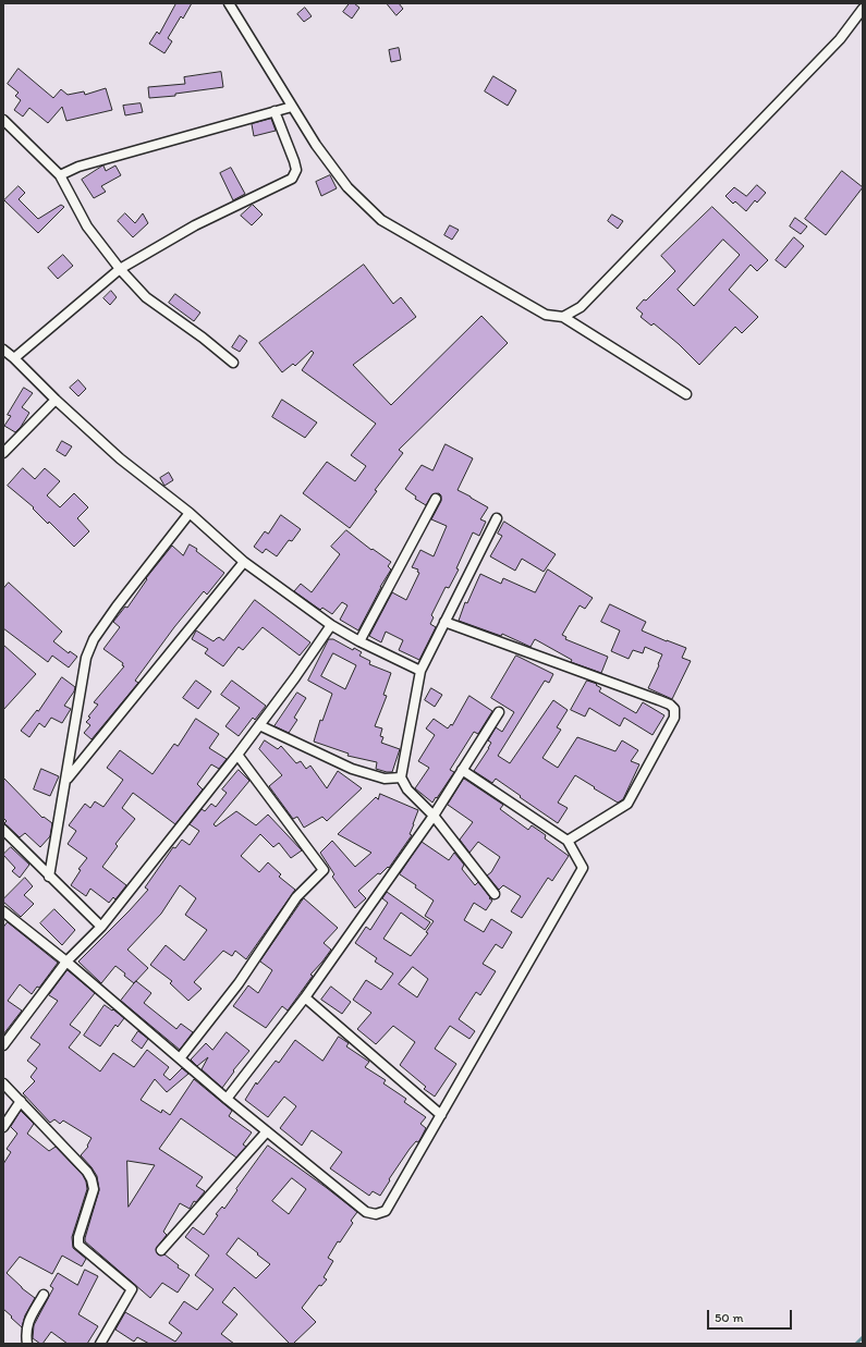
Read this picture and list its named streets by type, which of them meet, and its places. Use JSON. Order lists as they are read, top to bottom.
{
  "scale_bar": "50 m"
}
